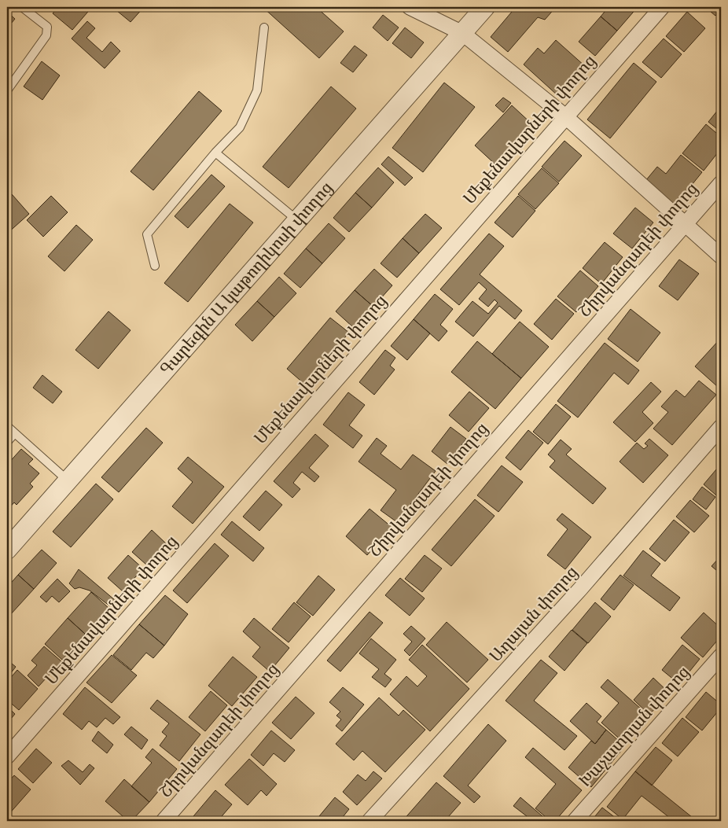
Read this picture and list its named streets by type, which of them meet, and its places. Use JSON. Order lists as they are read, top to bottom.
{
  "streets": {
    "street": [
      "Մեքենավարների փողոց",
      "Շիրվանզադեի փողոց",
      "Գարեգին Ա կաթողիկոսի փողոց",
      "Աղայան փողոց",
      "Խաչատրյան փողոց"
    ]
  }
}
